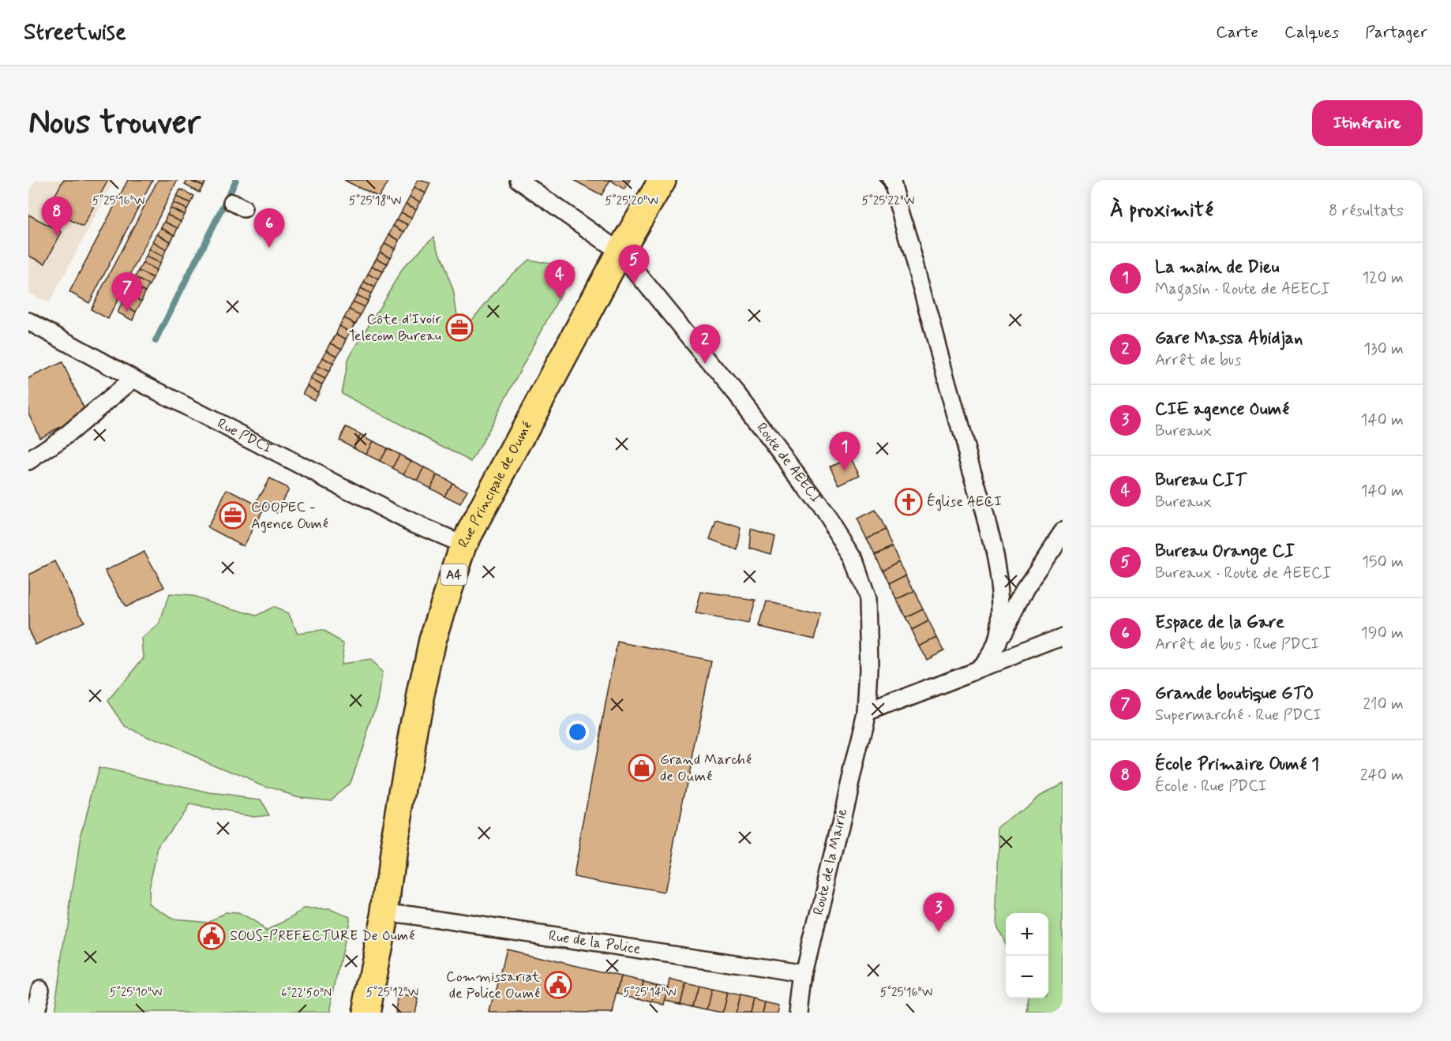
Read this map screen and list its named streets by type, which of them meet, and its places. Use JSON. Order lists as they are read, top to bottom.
{
  "streets": {
    "main road": ["Rue Principale de Oumé", "A4"],
    "street": [
      "Rue PDCI",
      "Route de AEECI",
      "Route de la Mairie",
      "Rue de la Police"
    ]
  },
  "crossings": [
    ["Rue PDCI", "Rue Principale de Oumé"],
    ["Route de AEECI", "Rue Principale de Oumé"],
    ["Route de AEECI", "Route de la Mairie"],
    ["Rue Principale de Oumé", "Rue de la Police"],
    ["Route de la Mairie", "Rue de la Police"]
  ],
  "places": {
    "office": ["Côte d'Ivoir Telecom Bureau", "COOPEC - Agence Oumé"],
    "church": ["Église AECI"],
    "shop": ["Grand Marché de Oumé"],
    "public building": ["SOUS-PREFECTURE De Oumé", "Commissariat de Police Oumé"]
  },
  "page": {
    "header": "Streetwise",
    "nav": ["Carte", "Calques", "Partager"],
    "buttons": "Itinéraire",
    "title": "Nous trouver",
    "heading": ["À proximité", "8 résultats"],
    "pins": [
      "8",
      "6",
      "5",
      "4",
      "7",
      "2",
      "1",
      "3"
    ],
    "list": [
      {
        "mark": "1",
        "name": "La main de Dieu",
        "note": "Magasin · Route de AEECI",
        "value": "120 m"
      },
      {
        "mark": "2",
        "name": "Gare Massa Abidjan",
        "note": "Arrêt de bus",
        "value": "130 m"
      },
      {
        "mark": "3",
        "name": "CIE agence Oumé",
        "note": "Bureaux",
        "value": "140 m"
      },
      {
        "mark": "4",
        "name": "Bureau CIT",
        "note": "Bureaux",
        "value": "140 m"
      },
      {
        "mark": "5",
        "name": "Bureau Orange CI",
        "note": "Bureaux · Route de AEECI",
        "value": "150 m"
      },
      {
        "mark": "6",
        "name": "Espace de la Gare",
        "note": "Arrêt de bus · Rue PDCI",
        "value": "190 m"
      },
      {
        "mark": "7",
        "name": "Grande boutique GTO",
        "note": "Supermarché · Rue PDCI",
        "value": "210 m"
      },
      {
        "mark": "8",
        "name": "École Primaire Oumé 1",
        "note": "École · Rue PDCI",
        "value": "240 m"
      }
    ],
    "map_buttons": ["+", "−"]
  },
  "coordinates": [
    "5°25'16\"W",
    "5°25'18\"W",
    "5°25'20\"W",
    "5°25'22\"W",
    "5°25'10\"W",
    "5°25'12\"W",
    "5°25'14\"W",
    "6°22'50\"N"
  ]
}
